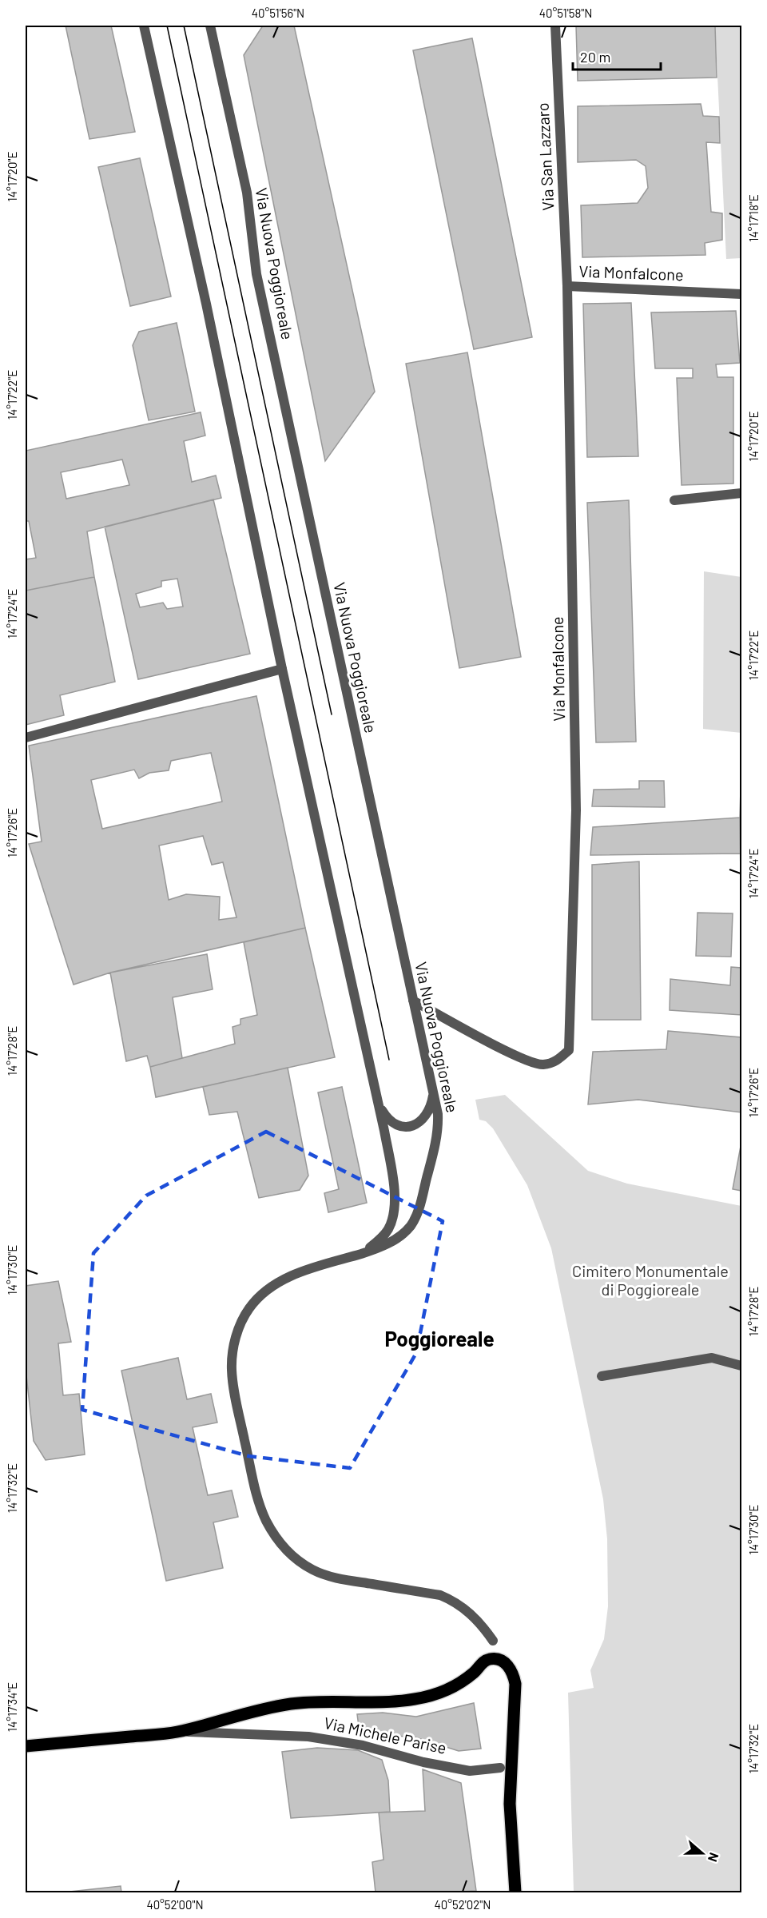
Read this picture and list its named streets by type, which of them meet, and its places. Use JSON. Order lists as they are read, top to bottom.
{
  "streets": {
    "main road": ["Via Michele Parise"],
    "street": ["Via San Lazzaro", "Via Nuova Poggioreale", "Via Monfalcone"]
  },
  "crossings": [
    ["Via San Lazzaro", "Via Monfalcone"],
    ["Via Nuova Poggioreale", "Via Monfalcone"]
  ],
  "districts": ["Poggioreale"],
  "parks": ["Cimitero Monumentale di Poggioreale"],
  "scale_bar": "20 m",
  "north": "right",
  "coordinates": [
    "40°51'56\"N",
    "40°51'58\"N",
    "14°17'20\"E",
    "14°17'18\"E",
    "14°17'22\"E",
    "14°17'24\"E",
    "14°17'26\"E",
    "14°17'28\"E",
    "14°17'30\"E",
    "14°17'32\"E",
    "14°17'34\"E",
    "40°52'00\"N",
    "40°52'02\"N"
  ]
}
